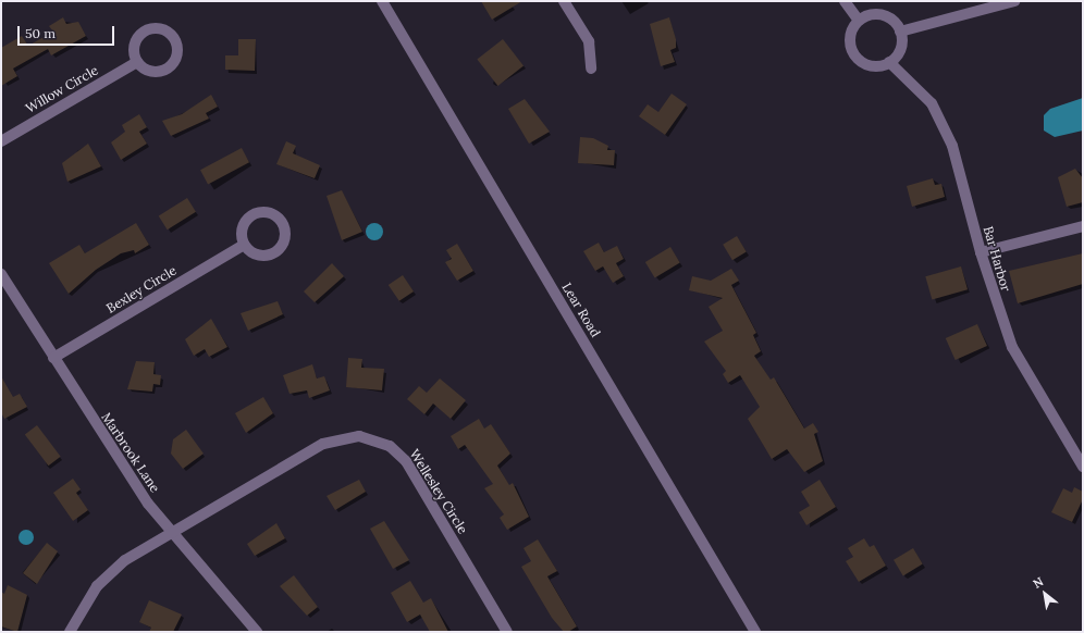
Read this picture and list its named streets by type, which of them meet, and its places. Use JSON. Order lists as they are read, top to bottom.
{
  "streets": {
    "street": [
      "Willow Circle",
      "Bar Harbor",
      "Bexley Circle",
      "Lear Road",
      "Marbrook Lane",
      "Wellesley Circle"
    ]
  },
  "crossings": [
    ["Bexley Circle", "Marbrook Lane"],
    ["Marbrook Lane", "Wellesley Circle"]
  ],
  "scale_bar": "50 m",
  "north": "top left"
}
